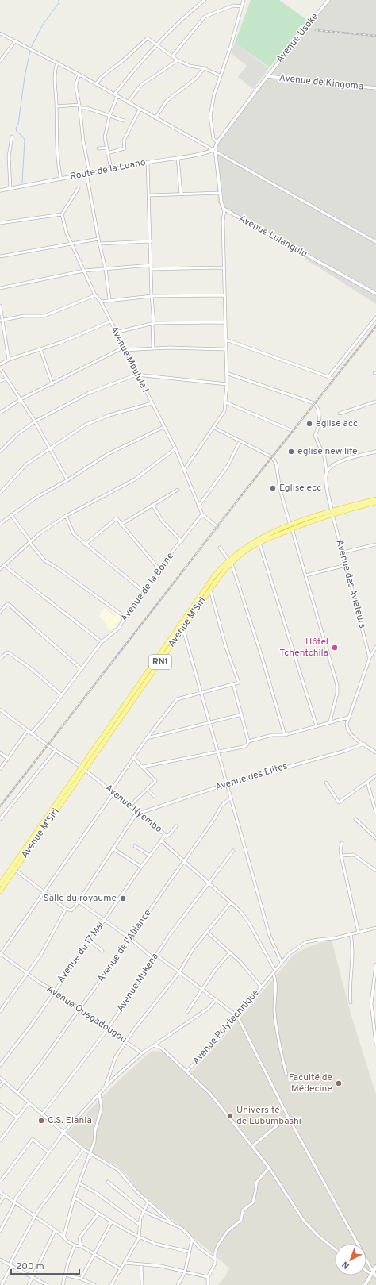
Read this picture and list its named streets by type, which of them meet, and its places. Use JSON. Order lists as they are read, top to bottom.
{
  "streets": {
    "highway": ["Avenue M'Siri", "RN1"],
    "street": [
      "Avenue Usoke",
      "Avenue de Kingoma",
      "Route de la Luano",
      "Avenue Lulangulu",
      "Avenue Mbulula I",
      "Avenue des Aviateurs",
      "Avenue de la Borne",
      "Avenue des Elites",
      "Avenue Nyembo",
      "Avenue de l'Alliance",
      "Avenue du 17 Mai",
      "Avenue Mukena",
      "Avenue Ouagadougou",
      "Avenue Polytechnique"
    ]
  },
  "crossings": [
    ["Avenue Usoke", "Avenue de Kingoma"],
    ["Avenue Usoke", "Route de la Luano"],
    ["Avenue Mbulula I", "Avenue de la Borne"],
    ["Avenue des Aviateurs", "Avenue M'Siri"],
    ["Avenue de la Borne", "Avenue Nyembo"],
    ["Avenue M'Siri", "Avenue Nyembo"],
    ["Avenue des Elites", "Avenue Nyembo"],
    ["Avenue Nyembo", "Avenue de l'Alliance"],
    ["Avenue Nyembo", "Avenue du 17 Mai"],
    ["Avenue Nyembo", "Avenue Mukena"],
    ["Avenue Nyembo", "Avenue Polytechnique"],
    ["Avenue de l'Alliance", "Avenue Ouagadougou"],
    ["Avenue du 17 Mai", "Avenue Ouagadougou"],
    ["Avenue Mukena", "Avenue Ouagadougou"]
  ],
  "places": [
    "eglise acc",
    "eglise new life",
    "Eglise ecc",
    "Hôtel Tchentchila",
    "Salle du royaume",
    "Faculté de Médecine",
    "Université de Lubumbashi",
    "C.S. Elania"
  ],
  "scale_bar": "200 m",
  "north": "bottom left"
}
